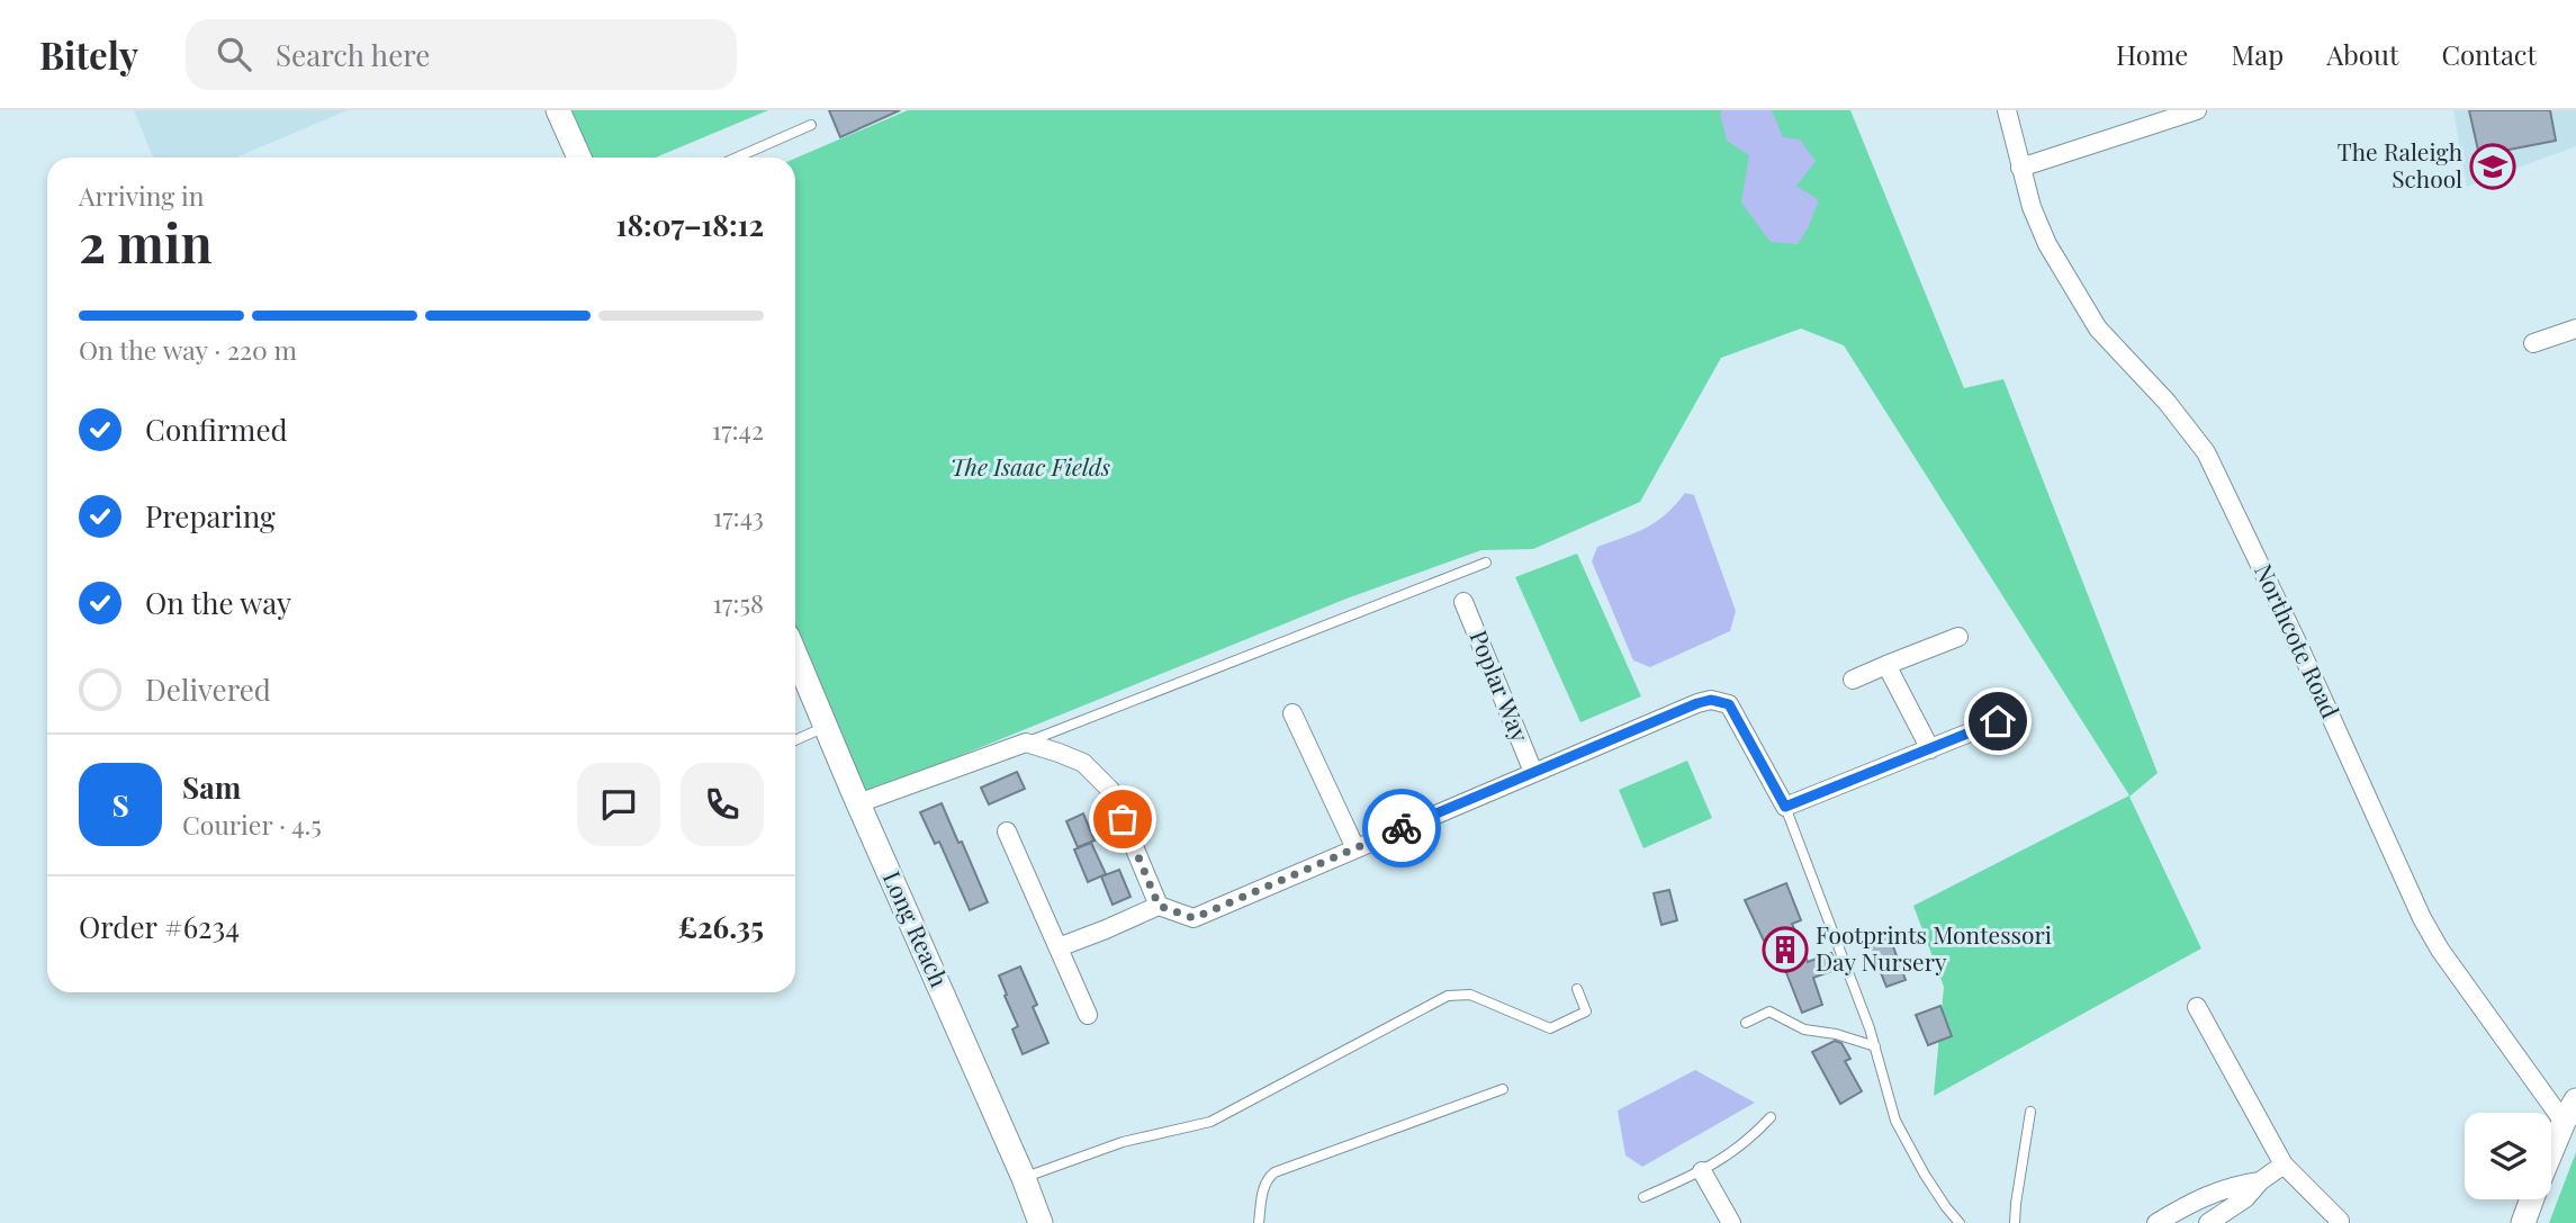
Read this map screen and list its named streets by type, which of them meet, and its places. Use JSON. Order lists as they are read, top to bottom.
{
  "streets": {
    "street": ["Northcote Road", "Poplar Way", "Long Reach"]
  },
  "parks": ["The Isaac Fields"],
  "places": {
    "school or university": ["The Raleigh School"],
    "building": ["Footprints Montessori Day Nursery"]
  },
  "page": {
    "header": "Bitely",
    "search": "Search here",
    "nav": [
      "Home",
      "Map",
      "About",
      "Contact"
    ],
    "heading": ["2 min", "Arriving in", "18:07–18:12"],
    "panel": [
      "Sam",
      "Courier · 4.5",
      "Order #6234",
      "£26.35"
    ],
    "bar": "On the way · 220 m",
    "list": [
      ["Confirmed", "17:42"],
      ["Preparing", "17:43"],
      ["On the way", "17:58"],
      "Delivered"
    ],
    "round": "S"
  }
}
